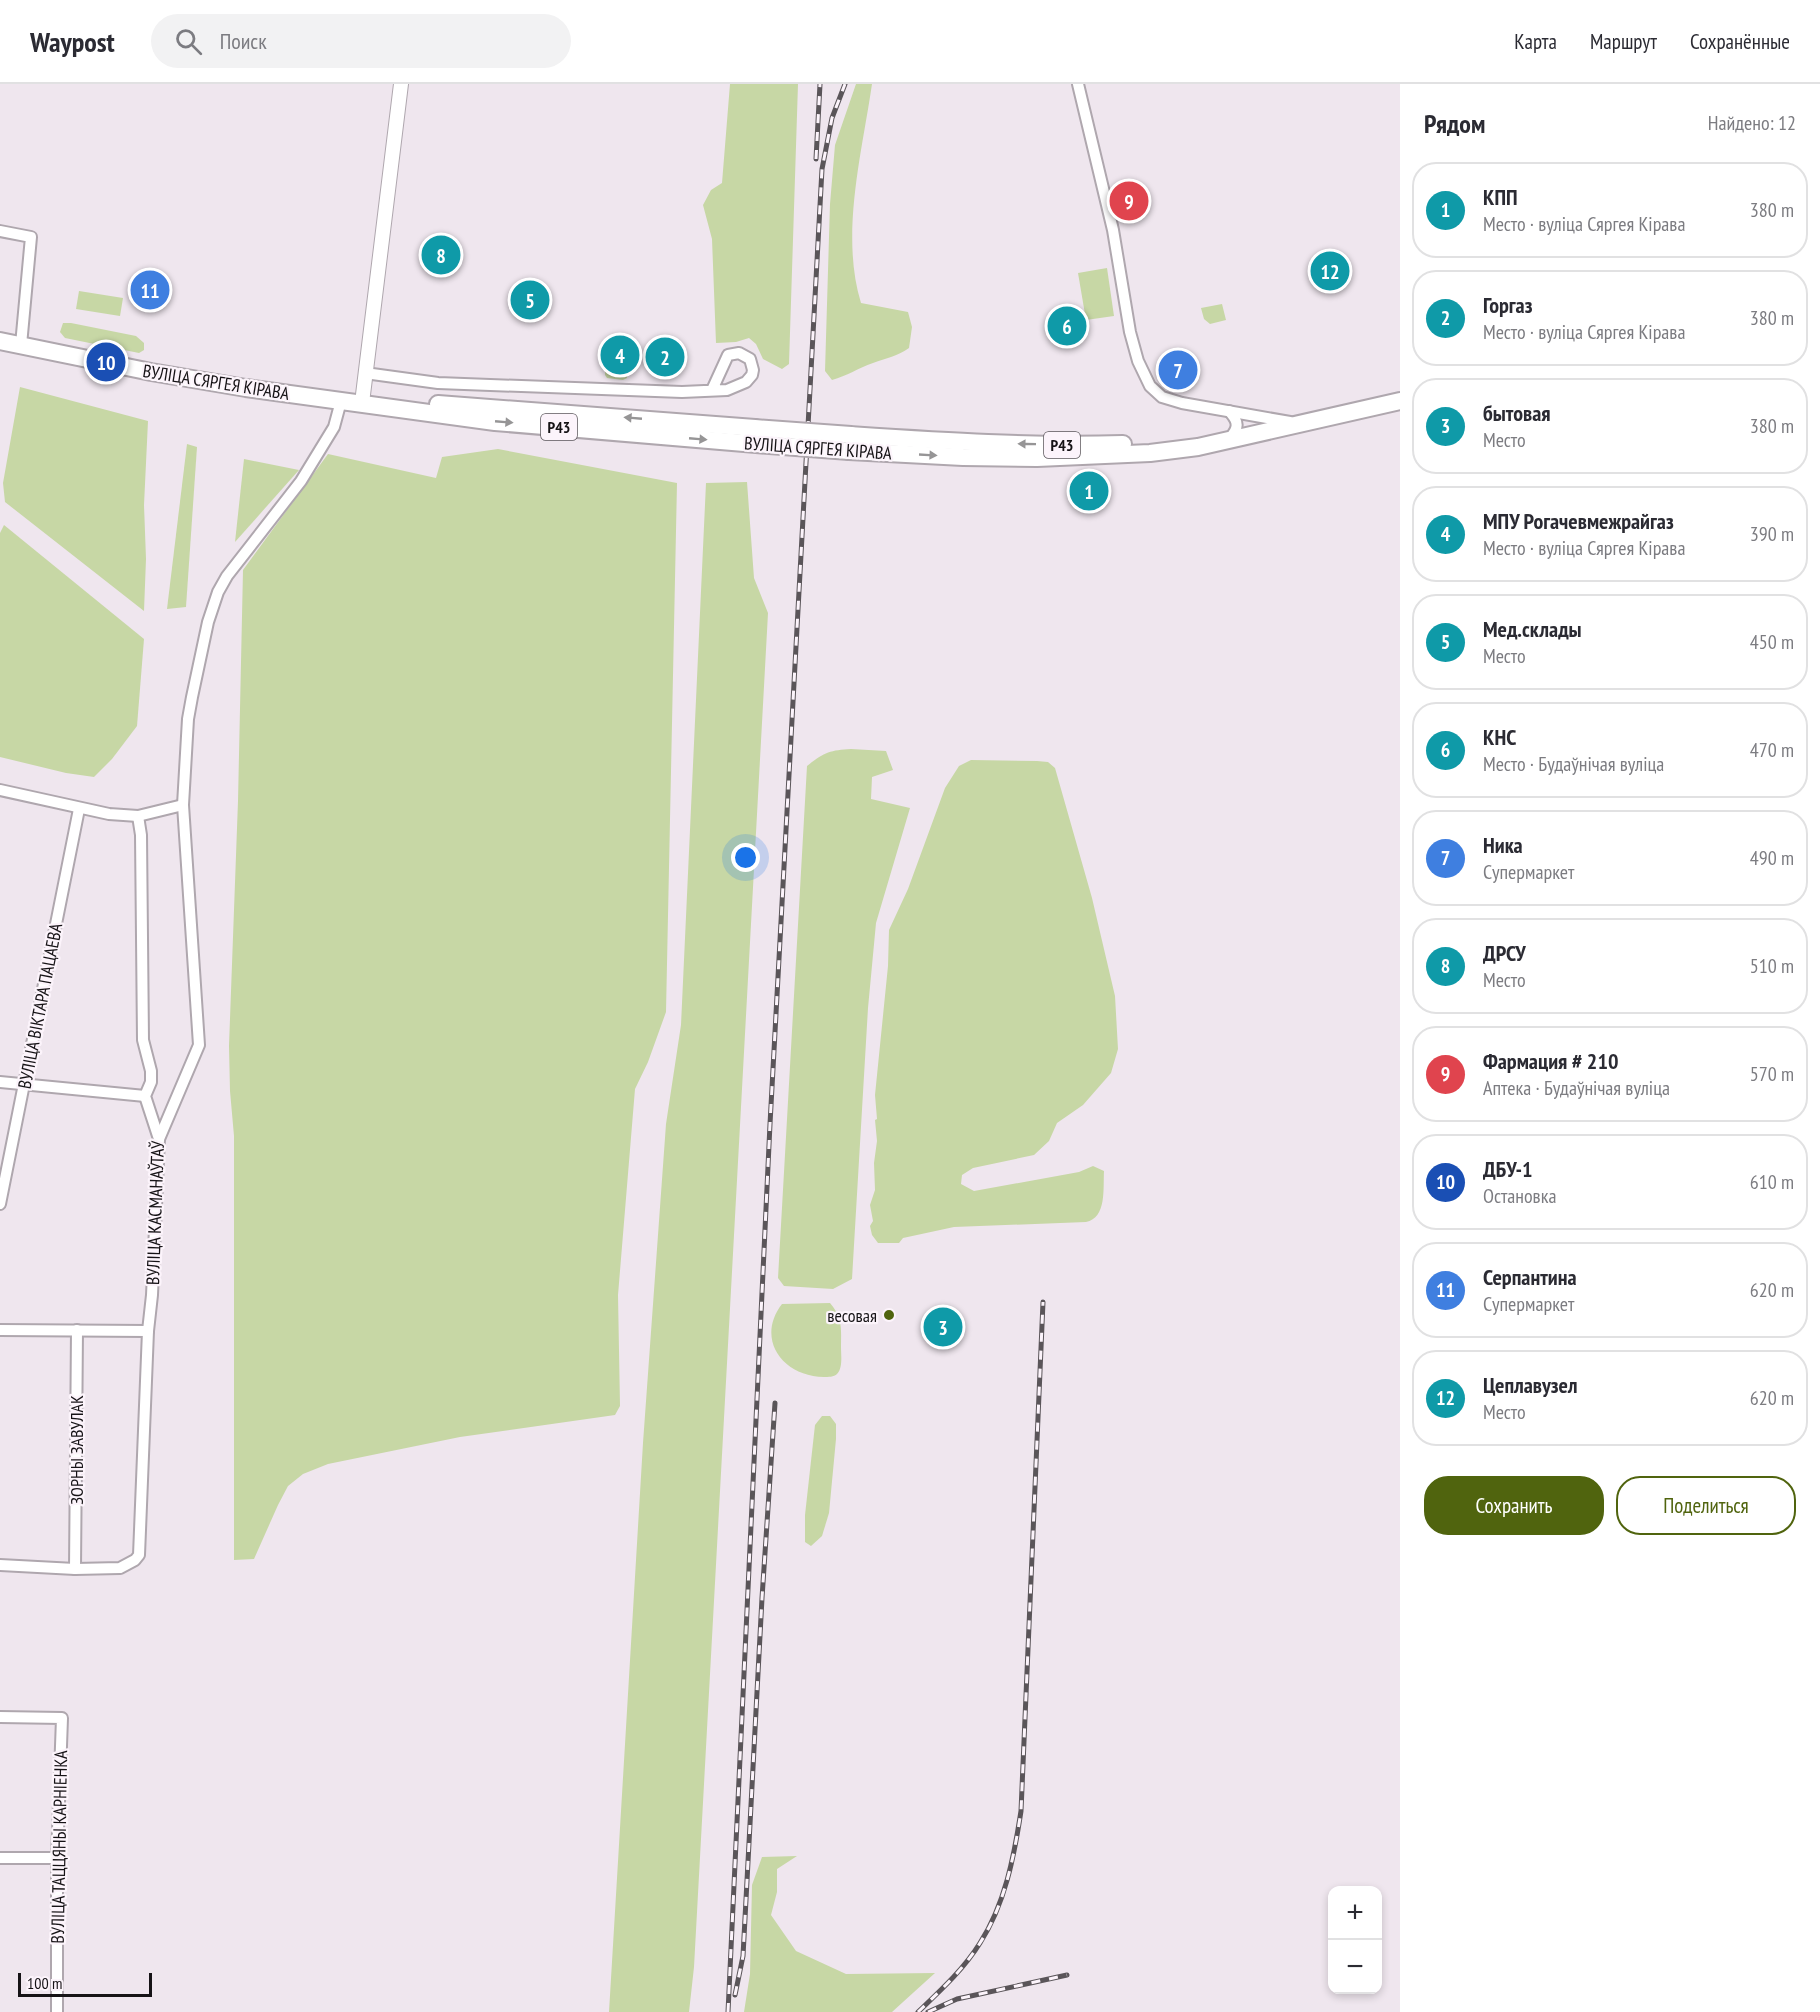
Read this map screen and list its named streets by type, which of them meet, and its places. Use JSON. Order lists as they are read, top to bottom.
{
  "streets": {
    "main road": ["ВУЛІЦА СЯРГЕЯ КІРАВА", "Р43"],
    "street": [
      "ВУЛІЦА ВІКТАРА ПАЦАЕВА",
      "ВУЛІЦА КАСМАНАЎТАЎ",
      "ЗОРНЫ ЗАВУЛАК",
      "ВУЛІЦА ТАЦЦЯНЫ КАРНІЕНКА"
    ]
  },
  "crossings": [
    ["ВУЛІЦА КАСМАНАЎТАЎ", "ЗОРНЫ ЗАВУЛАК"]
  ],
  "places": ["весовая"],
  "scale_bar": "100 m",
  "page": {
    "header": "Waypost",
    "search": "Поиск",
    "nav": ["Карта", "Маршрут", "Сохранённые"],
    "heading": ["Рядом", "Найдено: 12"],
    "list": [
      {
        "mark": "1",
        "name": "КПП",
        "note": "Место · вуліца Сяргея Кірава",
        "value": "380 m"
      },
      {
        "mark": "2",
        "name": "Горгаз",
        "note": "Место · вуліца Сяргея Кірава",
        "value": "380 m"
      },
      {
        "mark": "3",
        "name": "бытовая",
        "note": "Место",
        "value": "380 m"
      },
      {
        "mark": "4",
        "name": "МПУ Рогачевмежрайгаз",
        "note": "Место · вуліца Сяргея Кірава",
        "value": "390 m"
      },
      {
        "mark": "5",
        "name": "Мед.склады",
        "note": "Место",
        "value": "450 m"
      },
      {
        "mark": "6",
        "name": "КНС",
        "note": "Место · Будаўнічая вуліца",
        "value": "470 m"
      },
      {
        "mark": "7",
        "name": "Ника",
        "note": "Супермаркет",
        "value": "490 m"
      },
      {
        "mark": "8",
        "name": "ДРСУ",
        "note": "Место",
        "value": "510 m"
      },
      {
        "mark": "9",
        "name": "Фармация # 210",
        "note": "Аптека · Будаўнічая вуліца",
        "value": "570 m"
      },
      {
        "mark": "10",
        "name": "ДБУ-1",
        "note": "Остановка",
        "value": "610 m"
      },
      {
        "mark": "11",
        "name": "Серпантина",
        "note": "Супермаркет",
        "value": "620 m"
      },
      {
        "mark": "12",
        "name": "Цеплавузел",
        "note": "Место",
        "value": "620 m"
      }
    ],
    "pins": [
      "9",
      "8",
      "12",
      "11",
      "5",
      "6",
      "4",
      "2",
      "10",
      "7",
      "1",
      "3"
    ],
    "buttons": ["Сохранить", "Поделиться"],
    "map_buttons": ["+", "−"],
    "scale": "100 m"
  }
}
